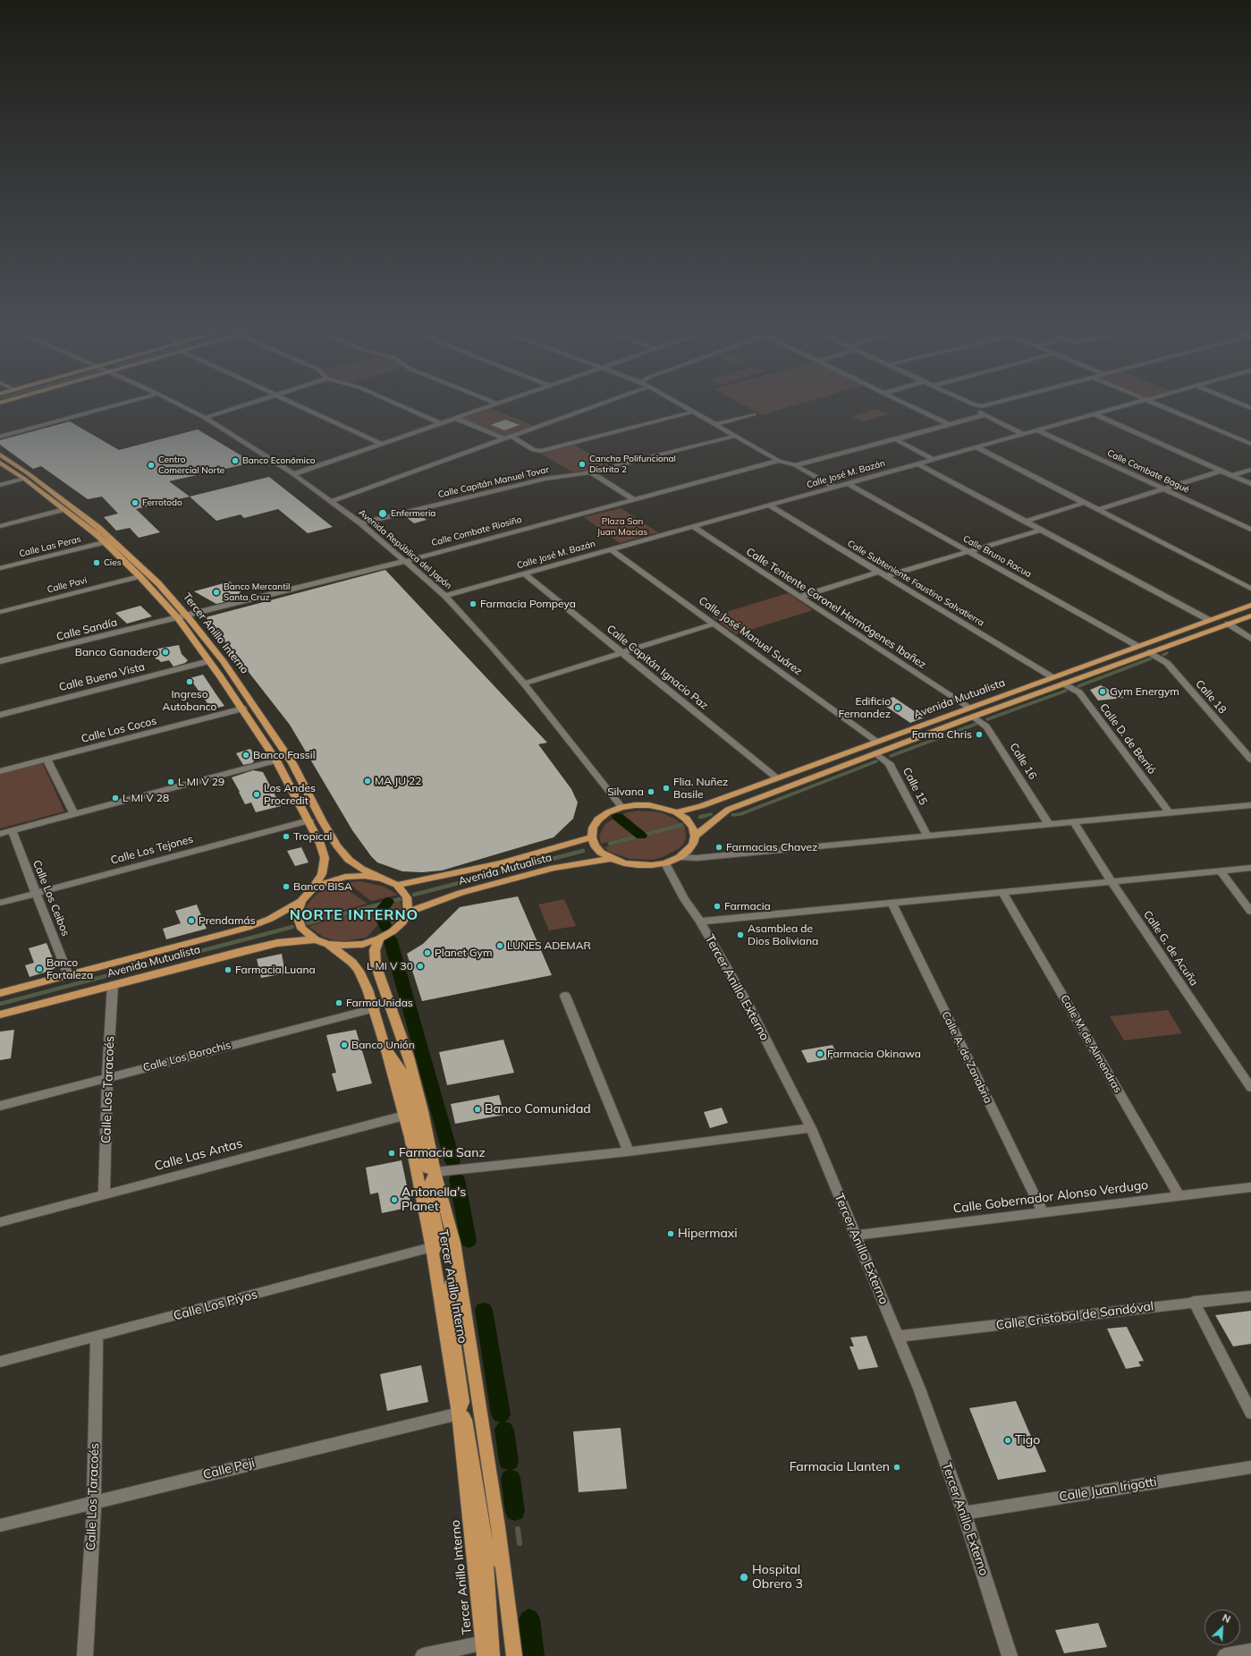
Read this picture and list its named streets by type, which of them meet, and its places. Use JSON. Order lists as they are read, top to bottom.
{
  "streets": {
    "main road": ["Tercer Anillo Interno", "Avenida Mutualista"],
    "street": [
      "Calle Combate Bagué",
      "Calle José M. Bazán",
      "Calle Capitán Manuel Tovar",
      "Calle Combate Riosiño",
      "Calle Las Peras",
      "Avenida República del Japón",
      "Calle Bruno Racua",
      "Calle Subteniente Faustino Salvatierra",
      "Calle Pavi",
      "Calle Teniente Coronel Hermógenes Ibañez",
      "Calle Sandía",
      "Calle José Manuel Suárez",
      "Calle Capitán Ignacio Paz",
      "Calle Buena Vista",
      "Calle 18",
      "Calle Los Cocos",
      "Calle D. de Berrió",
      "Calle 16",
      "Calle 15",
      "Calle Los Tejones",
      "Calle Los Ceibos",
      "Calle G. de Acuña",
      "Tercer Anillo Externo",
      "Calle M. de Almendras",
      "Calle Los Borochis",
      "Calle A. de Zanabria",
      "Calle Los Taracoés",
      "Calle Las Antas",
      "Calle Gobernador Alonso Verdugo",
      "Calle Los Piyos",
      "Calle Cristobal de Sandóval",
      "Calle Peji",
      "Calle Juan Irigotti"
    ]
  },
  "crossings": [
    ["Calle Combate Bagué", "Calle José M. Bazán"],
    ["Calle José M. Bazán", "Avenida República del Japón"],
    ["Calle José M. Bazán", "Calle Bruno Racua"],
    ["Calle José M. Bazán", "Calle Subteniente Faustino Salvatierra"],
    ["Calle José M. Bazán", "Calle Teniente Coronel Hermógenes Ibañez"],
    ["Calle José M. Bazán", "Calle José Manuel Suárez"],
    ["Calle José M. Bazán", "Calle Capitán Ignacio Paz"],
    ["Calle Capitán Manuel Tovar", "Avenida República del Japón"],
    ["Calle Combate Riosiño", "Avenida República del Japón"],
    ["Calle Combate Riosiño", "Calle Sandía"],
    ["Calle Combate Riosiño", "Tercer Anillo Interno"],
    ["Calle Las Peras", "Tercer Anillo Interno"],
    ["Avenida República del Japón", "Avenida Mutualista"],
    ["Avenida República del Japón", "Tercer Anillo Externo"],
    ["Calle Bruno Racua", "Avenida Mutualista"],
    ["Calle Subteniente Faustino Salvatierra", "Avenida Mutualista"],
    ["Calle Pavi", "Tercer Anillo Interno"],
    ["Calle Teniente Coronel Hermógenes Ibañez", "Avenida Mutualista"],
    ["Calle Sandía", "Tercer Anillo Interno"],
    ["Tercer Anillo Interno", "Calle Buena Vista"],
    ["Tercer Anillo Interno", "Avenida Mutualista"],
    ["Tercer Anillo Interno", "Calle Los Cocos"],
    ["Tercer Anillo Interno", "Calle Los Tejones"],
    ["Tercer Anillo Interno", "Calle Los Borochis"],
    ["Tercer Anillo Interno", "Calle Las Antas"],
    ["Tercer Anillo Interno", "Calle Los Piyos"],
    ["Tercer Anillo Interno", "Calle Peji"],
    ["Calle José Manuel Suárez", "Avenida Mutualista"],
    ["Calle Capitán Ignacio Paz", "Avenida Mutualista"],
    ["Calle 18", "Avenida Mutualista"],
    ["Avenida Mutualista", "Calle D. de Berrió"],
    ["Avenida Mutualista", "Calle 16"],
    ["Avenida Mutualista", "Calle 15"],
    ["Avenida Mutualista", "Calle Los Ceibos"],
    ["Avenida Mutualista", "Tercer Anillo Externo"],
    ["Avenida Mutualista", "Calle Los Taracoés"],
    ["Calle Los Tejones", "Calle Los Ceibos"],
    ["Tercer Anillo Externo", "Calle Gobernador Alonso Verdugo"],
    ["Tercer Anillo Externo", "Calle Cristobal de Sandóval"],
    ["Tercer Anillo Externo", "Calle Juan Irigotti"],
    ["Calle M. de Almendras", "Calle Gobernador Alonso Verdugo"],
    ["Calle Los Borochis", "Calle Los Taracoés"],
    ["Calle A. de Zanabria", "Calle Gobernador Alonso Verdugo"],
    ["Calle Los Taracoés", "Calle Las Antas"],
    ["Calle Los Taracoés", "Calle Los Piyos"],
    ["Calle Los Taracoés", "Calle Peji"]
  ],
  "districts": ["NORTE INTERNO"],
  "parks": ["Plaza San Juan Macias"],
  "places": [
    "Banco Económico",
    "Cancha Polifuncional Distrito 2",
    "Centro Comercial Norte",
    "Ferrotodo",
    "Enfermeria",
    "Cies",
    "Banco Mercantil Santa Cruz",
    "Farmacia Pompeya",
    "Banco Ganadero",
    "Ingreso Autobanco",
    "Gym Energym",
    "Edificio Fernandez",
    "Farma Chris",
    "Banco Fassil",
    "MA JU 22",
    "L MI V 29",
    "Flia. Nuñez Basile",
    "Silvana",
    "Los Andes Procredit",
    "L MI V 28",
    "Tropical",
    "Farmacias Chavez",
    "Banco BISA",
    "Farmacia",
    "Prendamás",
    "Asamblea de Dios Boliviana",
    "LUNES ADEMAR",
    "Planet Gym",
    "L MI V 30",
    "Banco Fortaleza",
    "Farmacia Luana",
    "FarmaUnidas",
    "Banco Unión",
    "Farmacia Okinawa",
    "Banco Comunidad",
    "Farmacia Sanz",
    "Antonella's Planet",
    "Hipermaxi",
    "Tigo",
    "Farmacia Llanten",
    "Hospital Obrero 3"
  ],
  "north": "top right"
}
